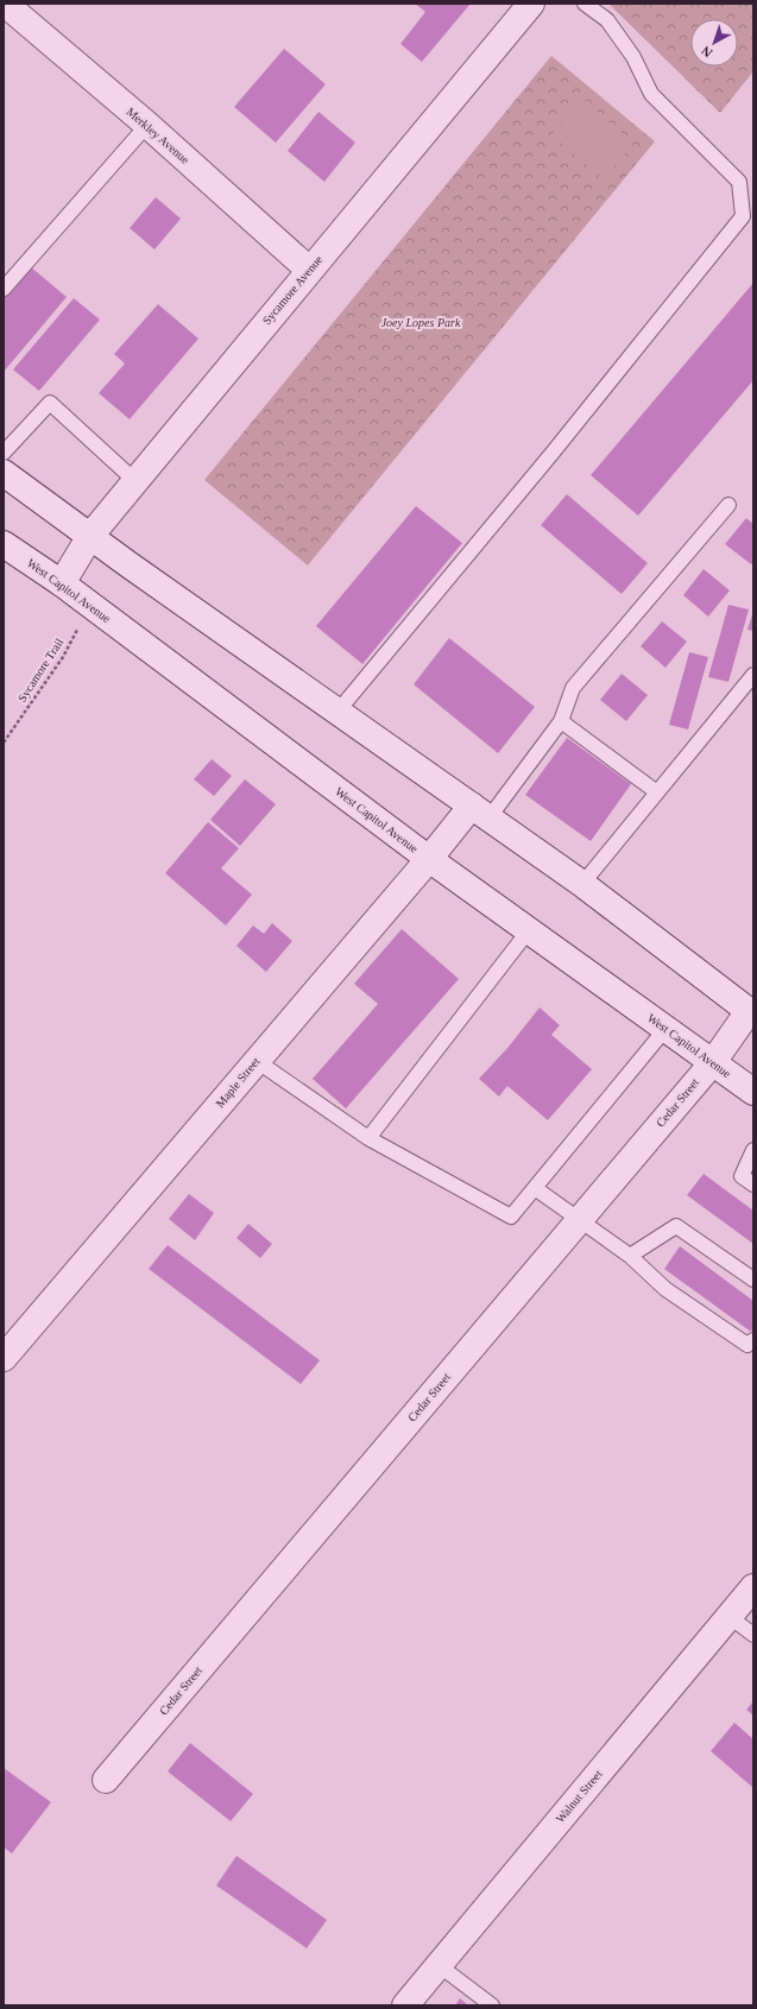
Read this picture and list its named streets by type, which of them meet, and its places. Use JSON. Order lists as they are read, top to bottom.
{
  "streets": {
    "street": [
      "Merkley Avenue",
      "Sycamore Avenue",
      "West Capitol Avenue",
      "Maple Street",
      "Cedar Street",
      "Walnut Street"
    ],
    "path": ["Sycamore Trail"]
  },
  "crossings": [
    ["Merkley Avenue", "Sycamore Avenue"],
    ["Sycamore Avenue", "West Capitol Avenue"],
    ["West Capitol Avenue", "Sycamore Trail"],
    ["West Capitol Avenue", "Maple Street"],
    ["West Capitol Avenue", "Cedar Street"]
  ],
  "parks": ["Joey Lopes Park"],
  "north": "bottom left"
}
